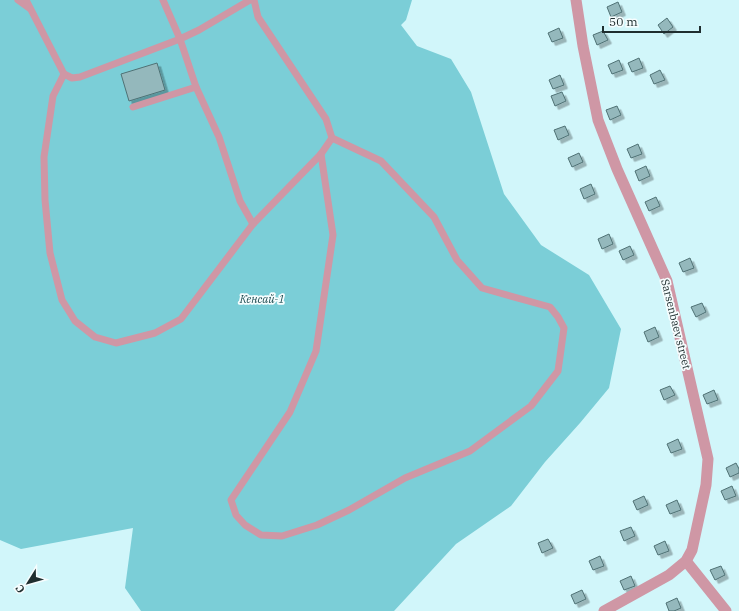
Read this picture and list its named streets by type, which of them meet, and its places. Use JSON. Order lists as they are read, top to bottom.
{
  "streets": {
    "street": ["Sarsenbaev street"]
  },
  "parks": ["Кенсай-1"],
  "scale_bar": "50 m",
  "north": "bottom left"
}
